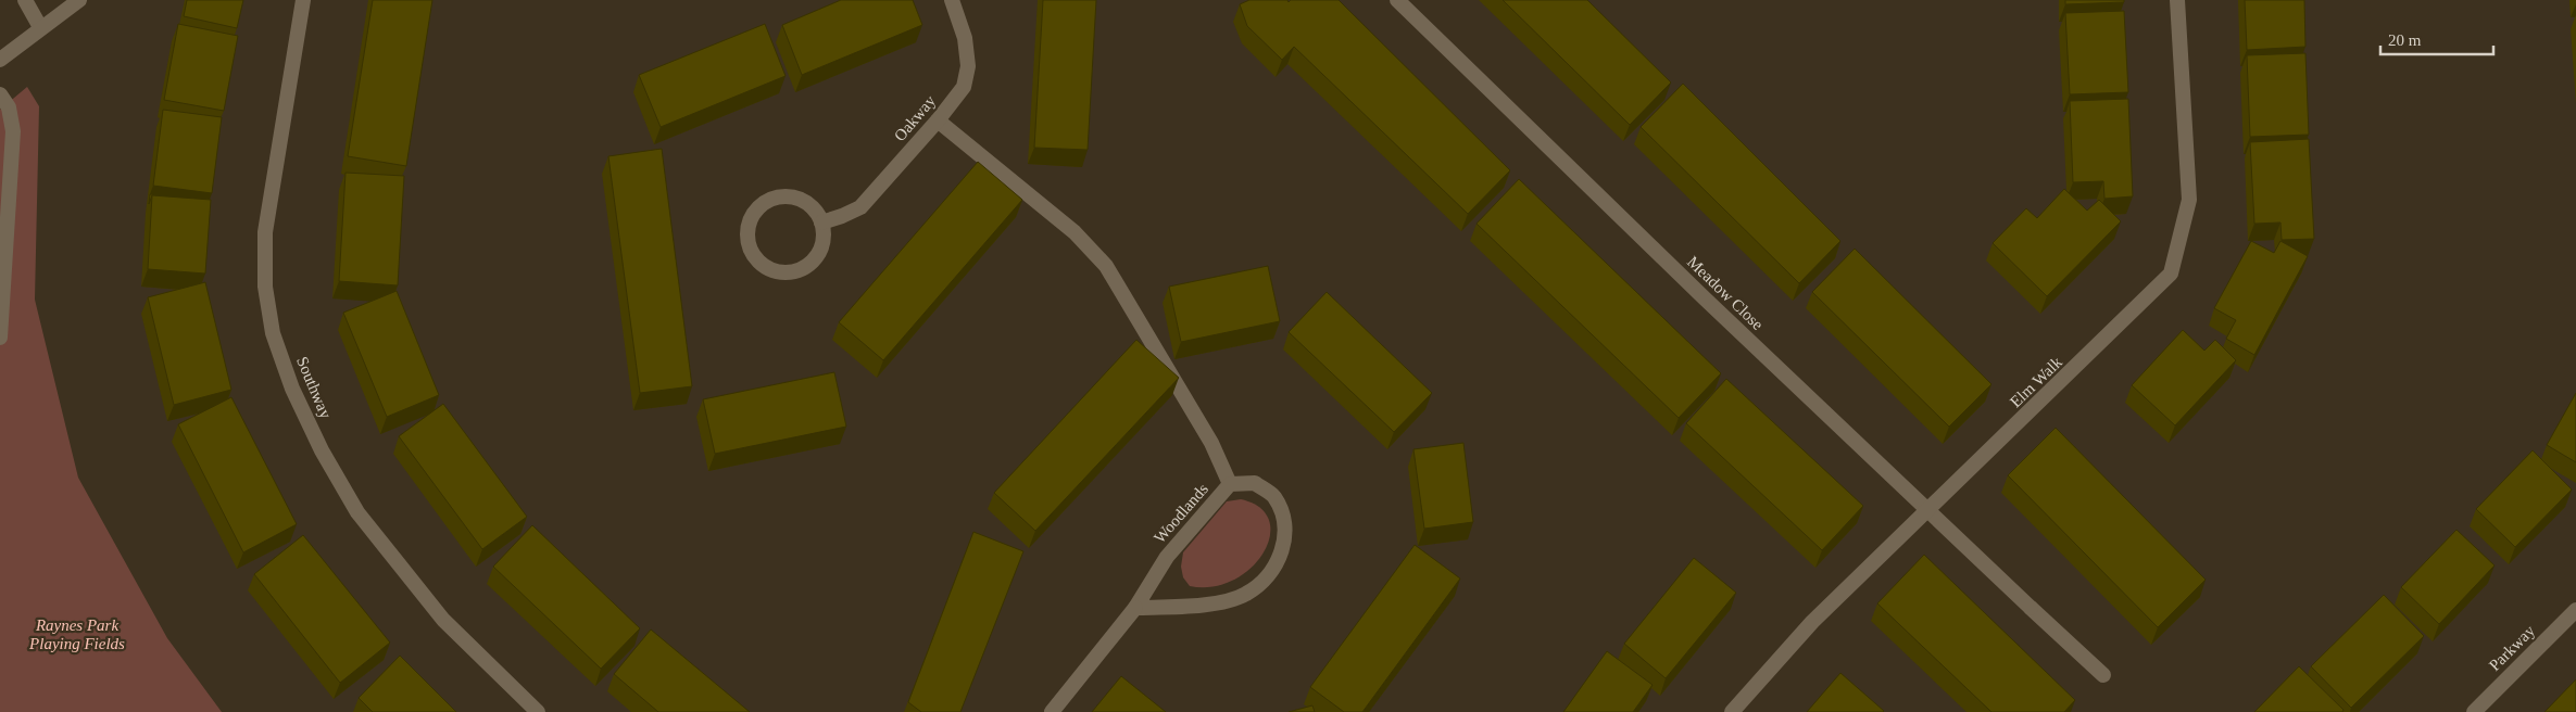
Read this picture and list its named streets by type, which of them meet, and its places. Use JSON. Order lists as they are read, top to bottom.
{
  "streets": {
    "street": [
      "Oakway",
      "Meadow Close",
      "Elm Walk",
      "Southway",
      "Woodlands",
      "Parkway"
    ]
  },
  "crossings": [
    ["Meadow Close", "Elm Walk"]
  ],
  "parks": ["Raynes Park Playing Fields"],
  "scale_bar": "20 m"
}
